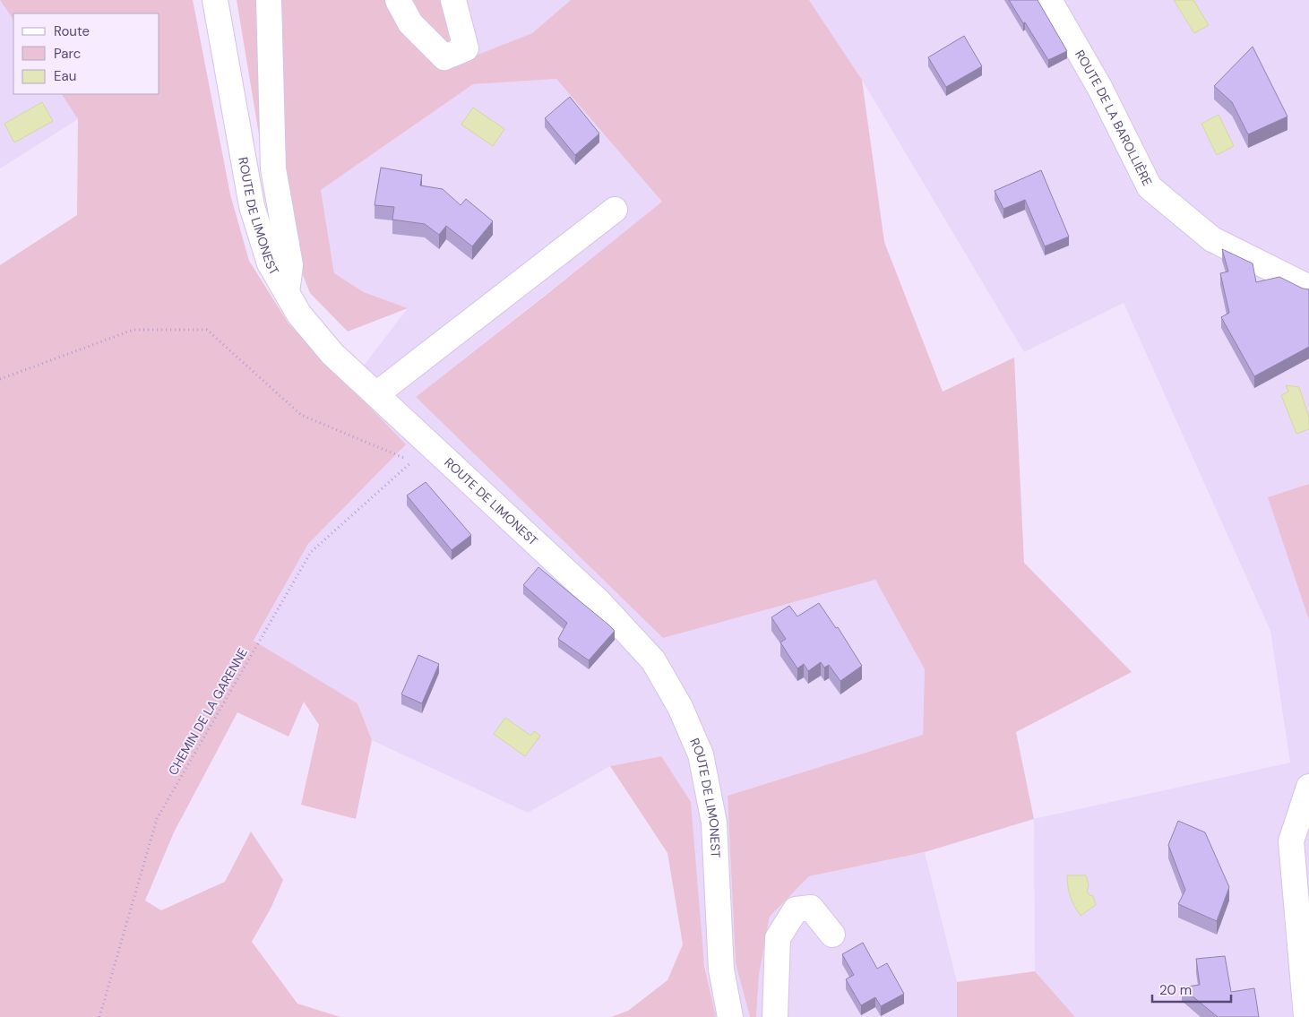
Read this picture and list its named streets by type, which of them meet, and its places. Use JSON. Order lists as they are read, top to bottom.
{
  "streets": {
    "street": ["ROUTE DE LA BAROLLIÈRE", "ROUTE DE LIMONEST"],
    "path": ["CHEMIN DE LA GARENNE"]
  },
  "legend": ["Route", "Parc", "Eau"],
  "scale_bar": "20 m"
}
